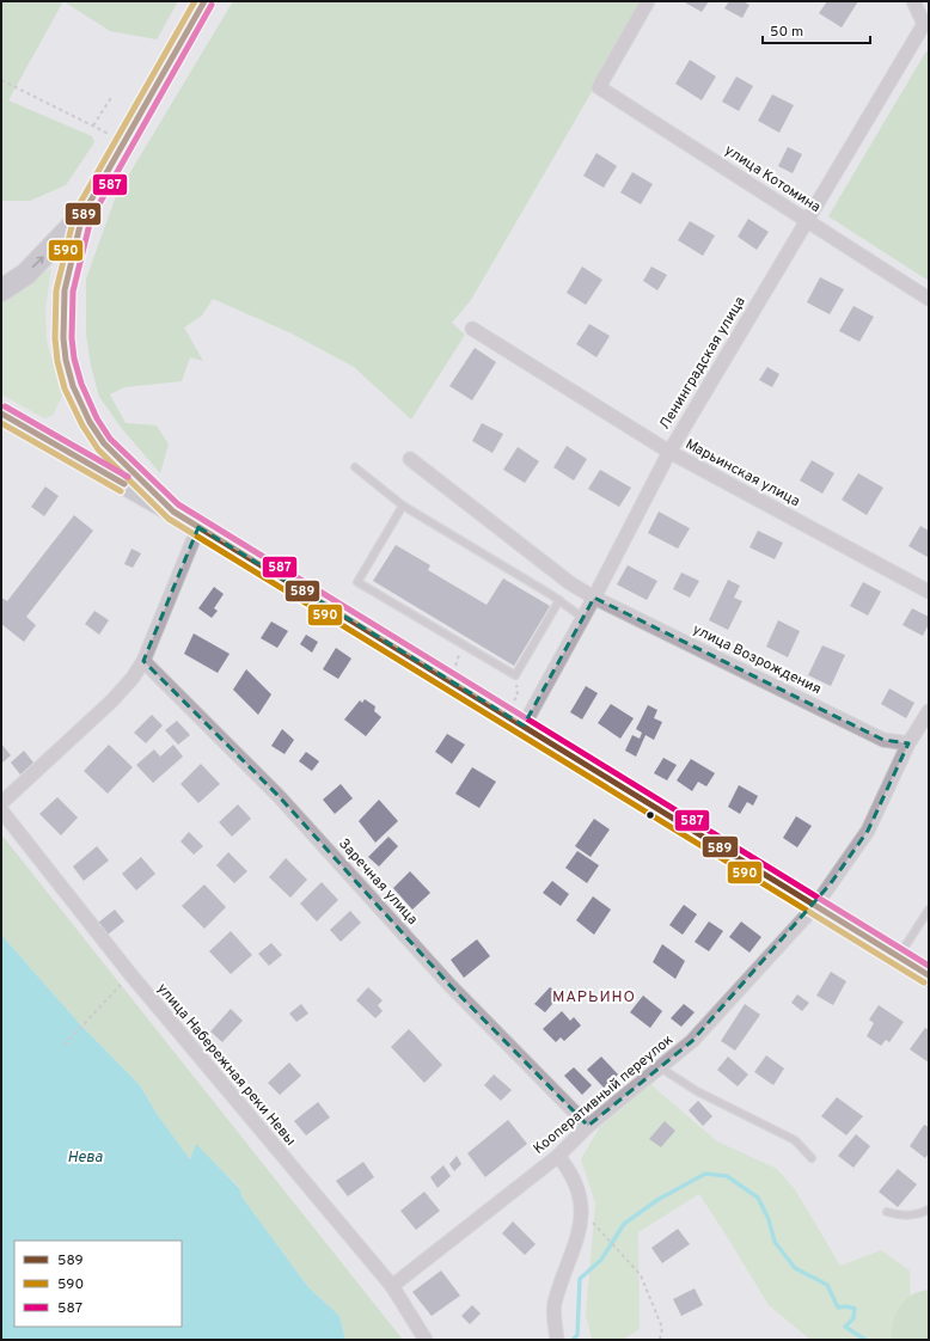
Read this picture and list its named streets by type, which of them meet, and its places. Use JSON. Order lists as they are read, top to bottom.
{
  "streets": {
    "street": [
      "улица Котомина",
      "Ленинградская улица",
      "Марьинская улица",
      "улица Возрождения",
      "Заречная улица",
      "улица Набережная реки Невы",
      "Кооперативный переулок"
    ]
  },
  "crossings": [
    ["улица Котомина", "Ленинградская улица"],
    ["Ленинградская улица", "Марьинская улица"],
    ["Ленинградская улица", "улица Возрождения"],
    ["улица Возрождения", "Кооперативный переулок"],
    ["Заречная улица", "Кооперативный переулок"],
    ["улица Набережная реки Невы", "Кооперативный переулок"]
  ],
  "districts": ["МАРЬИНО"],
  "water": ["Нева"],
  "lines": ["transit line 589", "transit line 590", "transit line 587"],
  "legend": ["589", "590", "587"],
  "scale_bar": "50 m"
}
